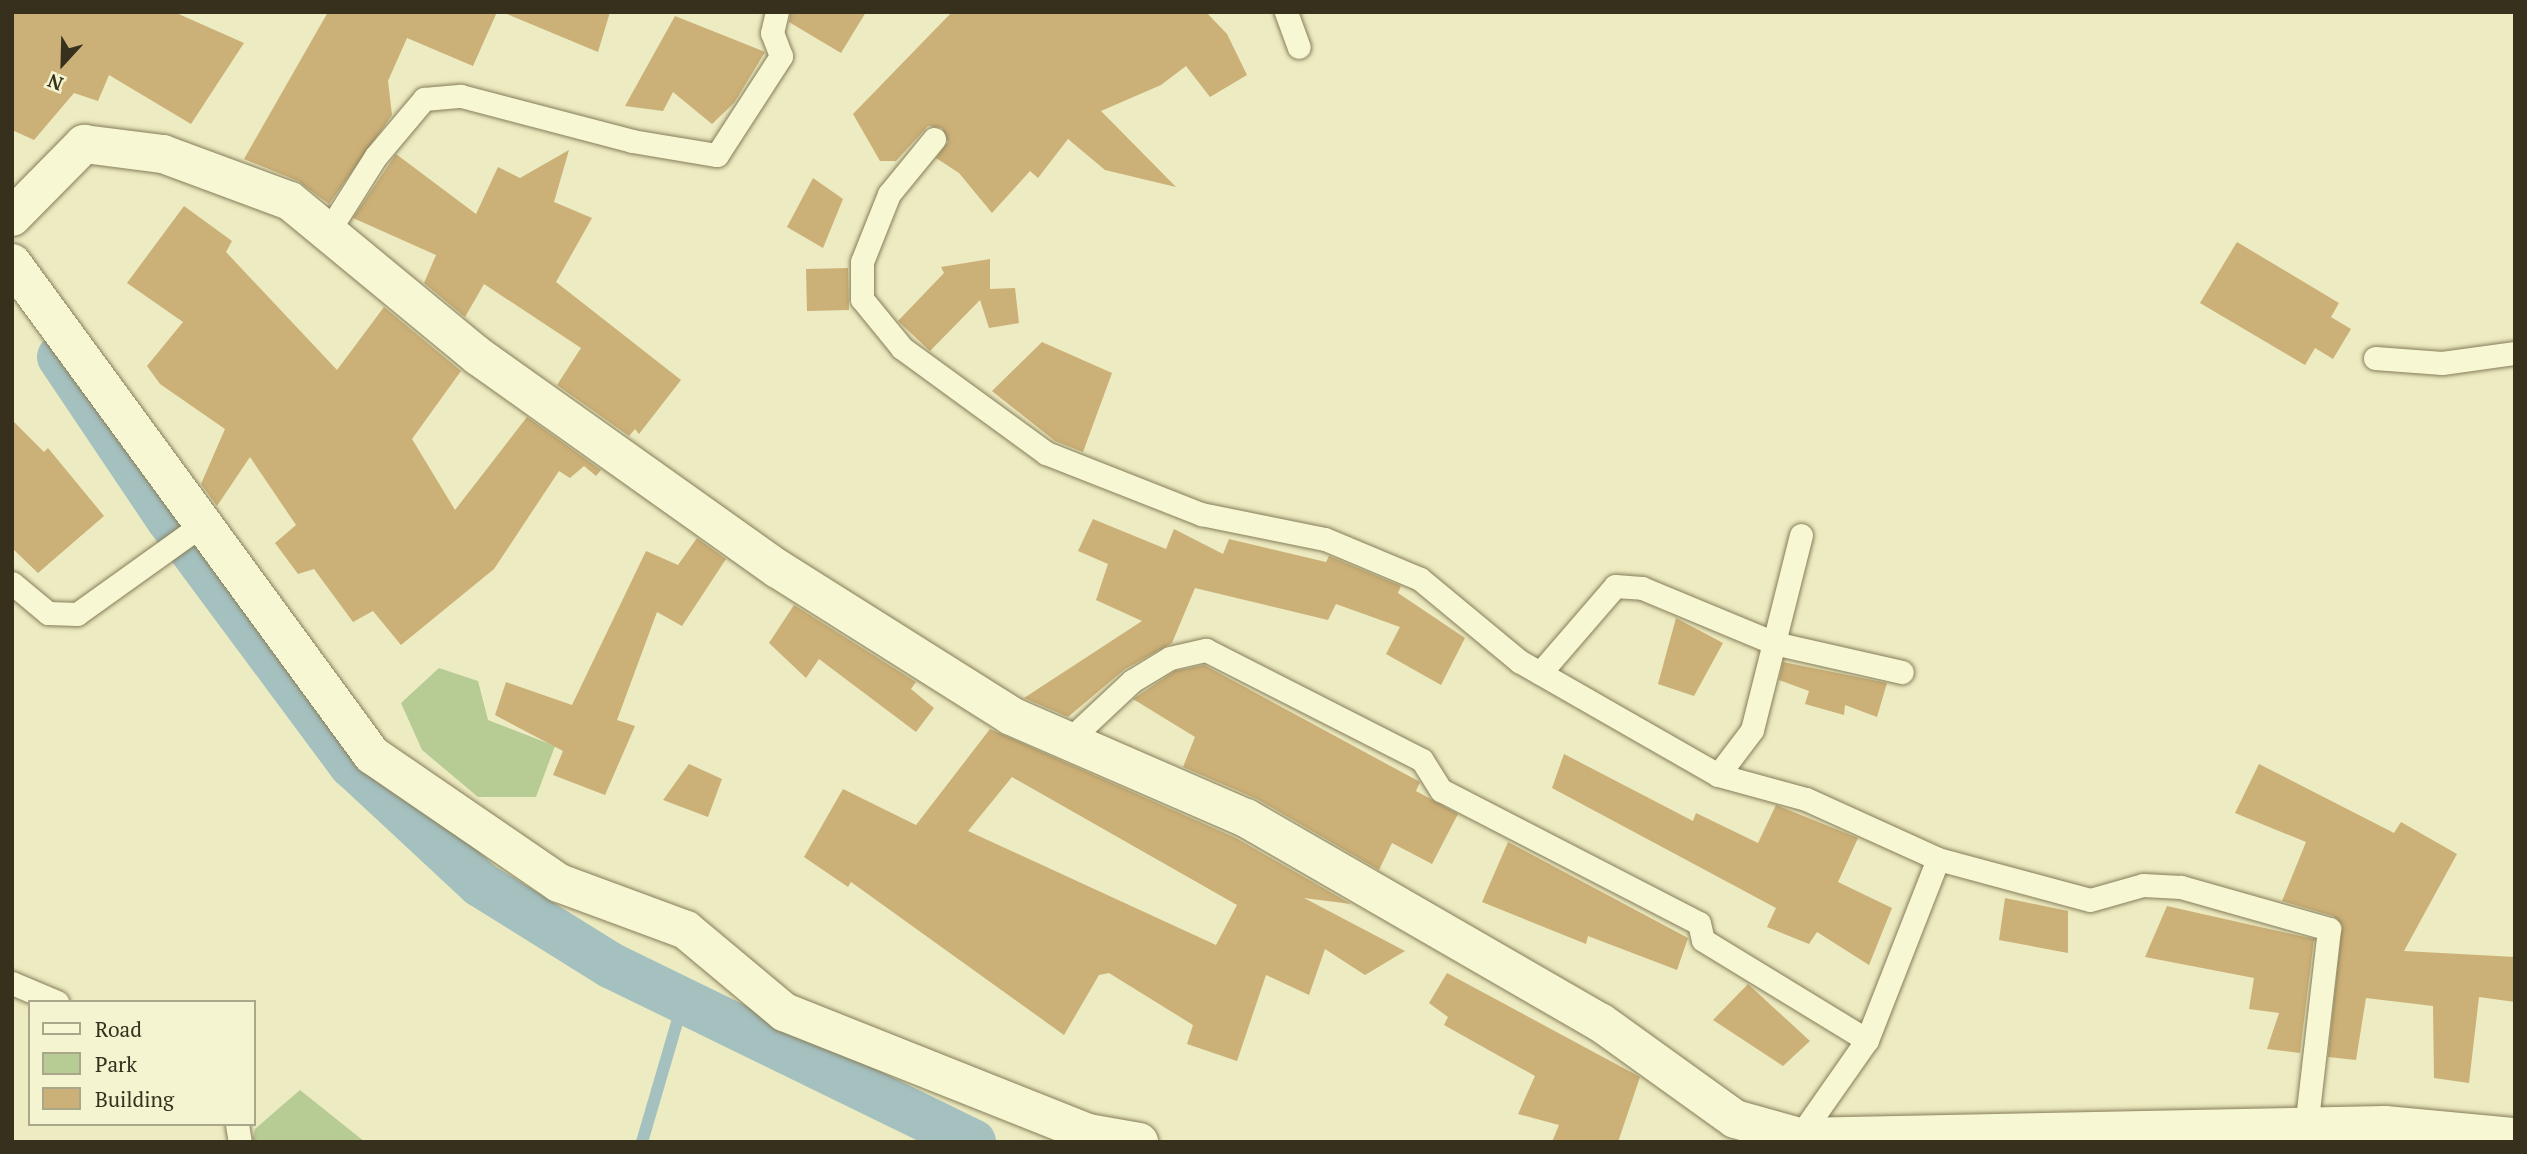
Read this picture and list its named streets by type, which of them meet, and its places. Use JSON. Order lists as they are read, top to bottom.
{
  "legend": ["Road", "Park", "Building"],
  "north": "bottom"
}
